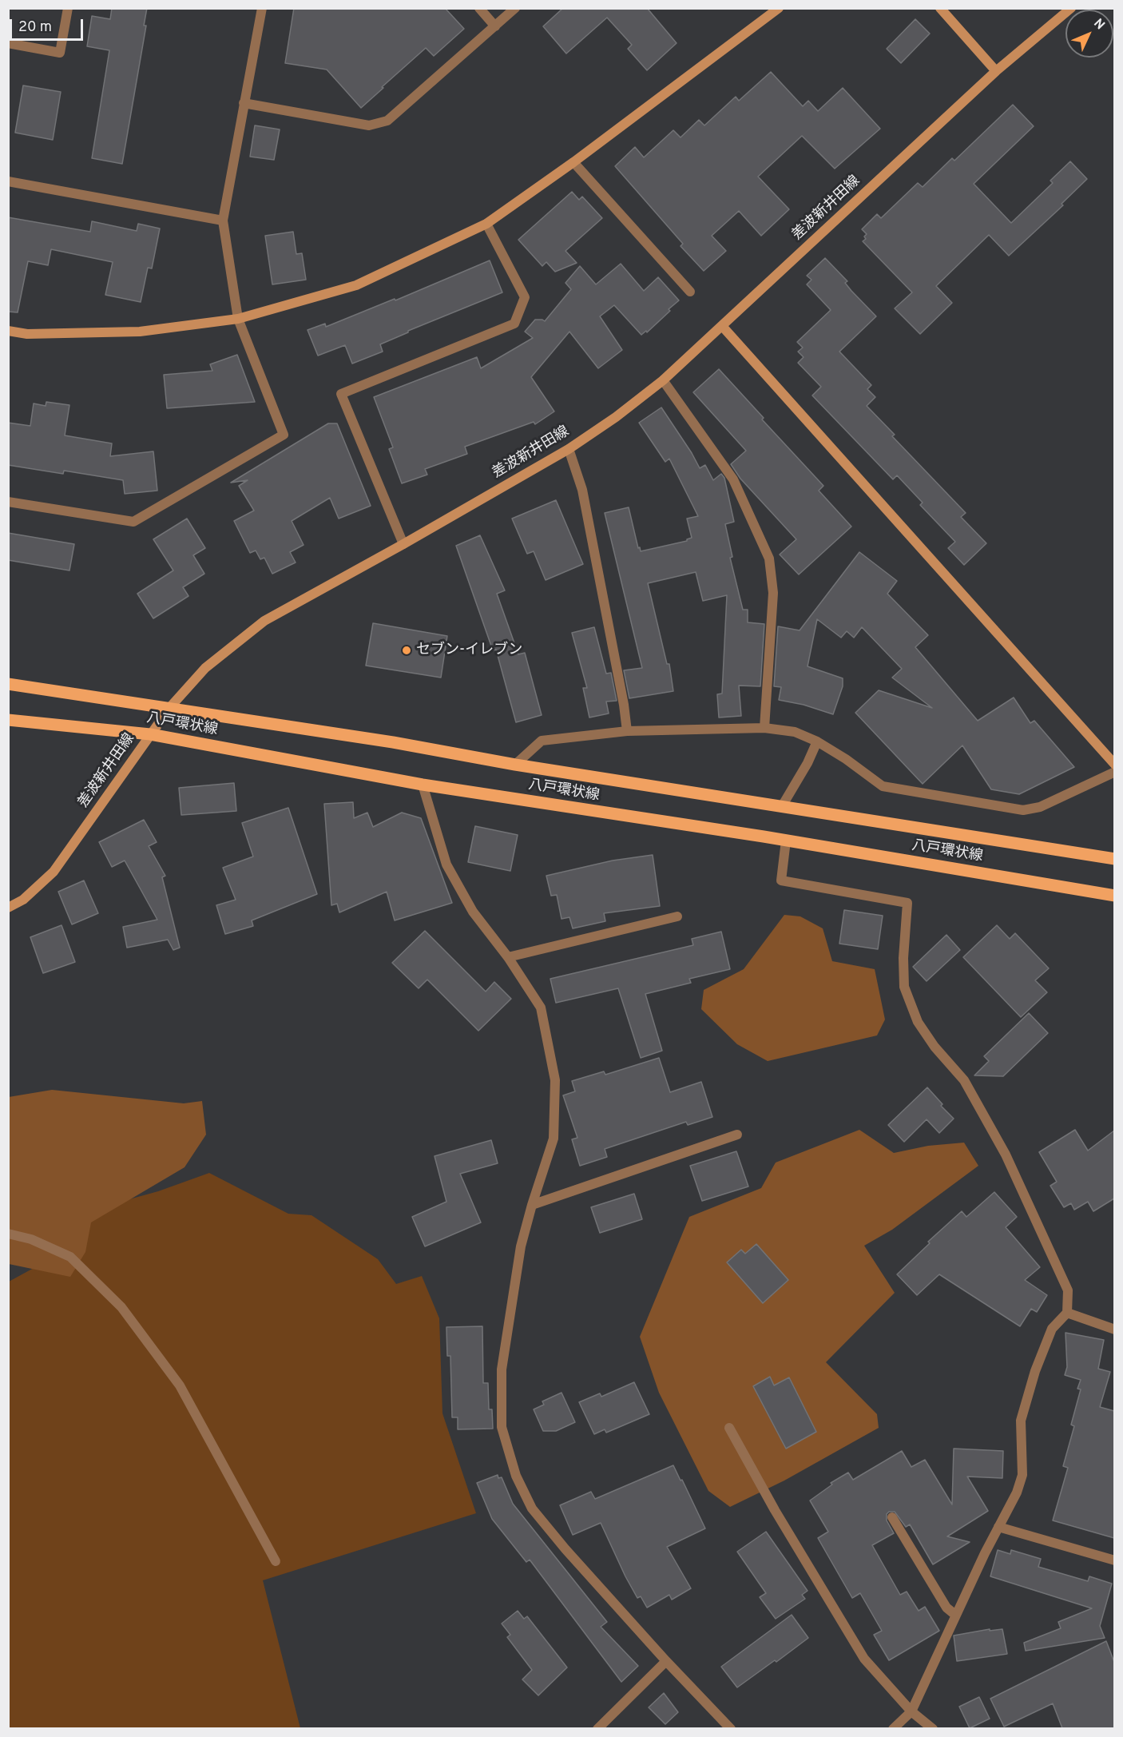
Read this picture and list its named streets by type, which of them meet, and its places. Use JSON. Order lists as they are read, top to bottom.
{
  "streets": {
    "main road": ["八戸環状線"],
    "street": ["差波新井田線"]
  },
  "crossings": [
    ["差波新井田線", "八戸環状線"]
  ],
  "places": ["セブン-イレブン"],
  "scale_bar": "20 m",
  "north": "top right"
}
